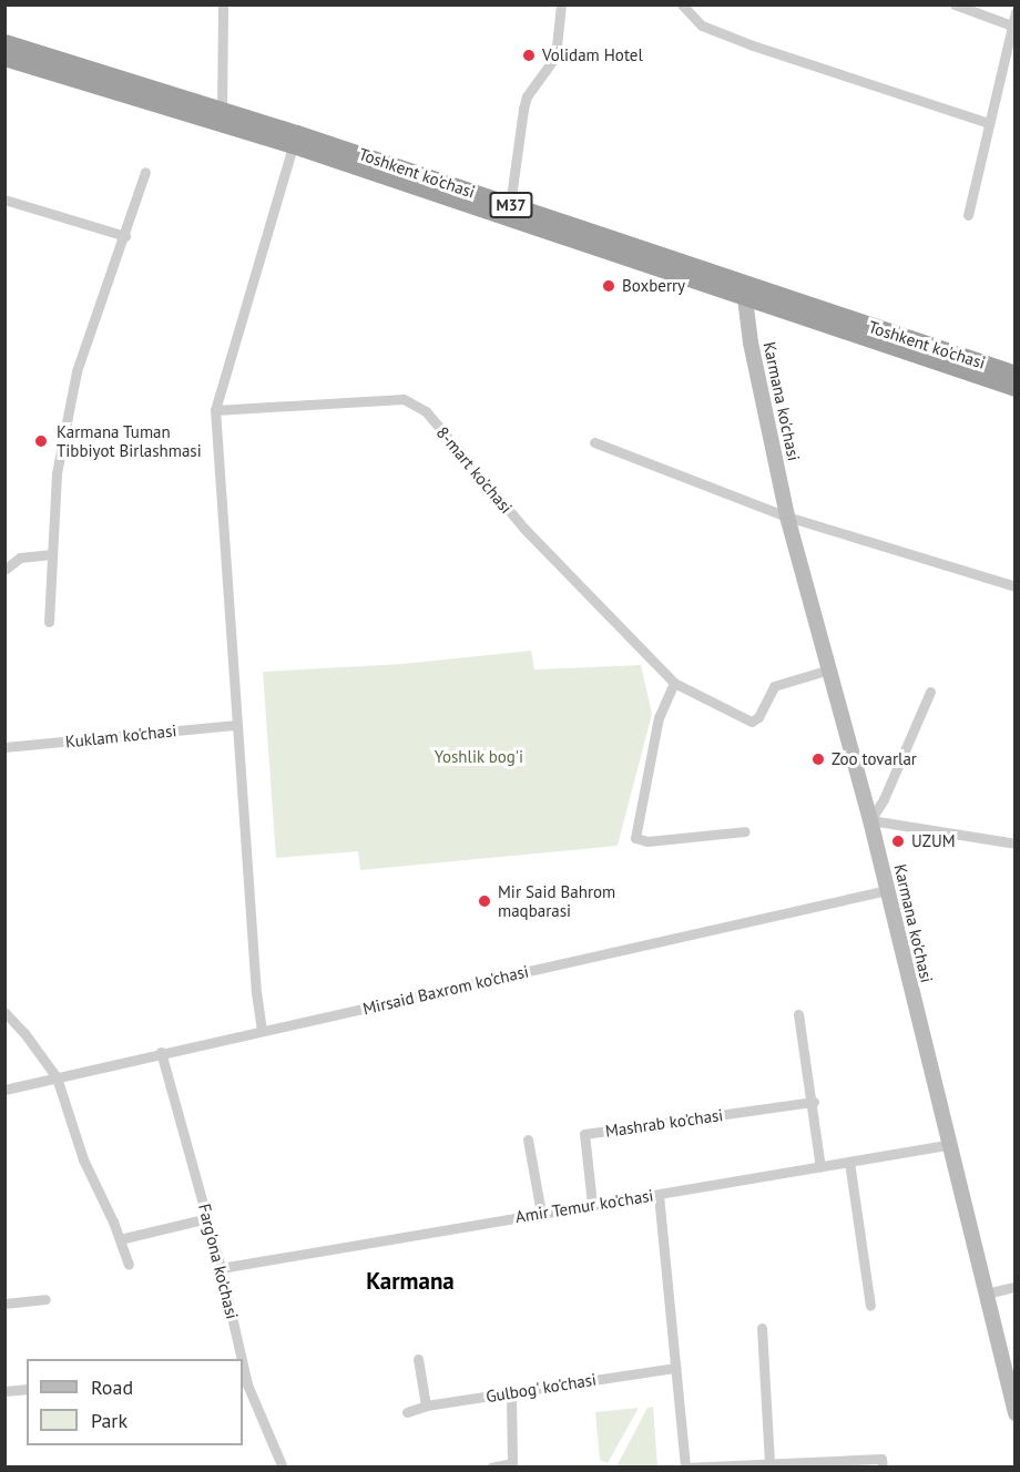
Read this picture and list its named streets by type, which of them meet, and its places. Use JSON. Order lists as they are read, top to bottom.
{
  "streets": {
    "highway": ["Toshkent ko'chasi", "M37"],
    "main road": ["Karmana ko'chasi"],
    "street": [
      "8-mart ko'chasi",
      "Kuklam ko'chasi",
      "Mirsaid Baxrom ko'chasi",
      "Mashrab ko'chasi",
      "Amir Temur ko'chasi",
      "Farg'ona ko'chasi",
      "Gulbog' ko'chasi"
    ]
  },
  "crossings": [
    ["Toshkent ko'chasi", "Karmana ko'chasi"],
    ["Karmana ko'chasi", "8-mart ko'chasi"],
    ["Karmana ko'chasi", "Mirsaid Baxrom ko'chasi"],
    ["Karmana ko'chasi", "Amir Temur ko'chasi"],
    ["Mirsaid Baxrom ko'chasi", "Farg'ona ko'chasi"],
    ["Mashrab ko'chasi", "Amir Temur ko'chasi"],
    ["Amir Temur ko'chasi", "Farg'ona ko'chasi"]
  ],
  "districts": ["Karmana"],
  "parks": ["Yoshlik bog'i"],
  "places": [
    "Volidam Hotel",
    "Boxberry",
    "Karmana Tuman Tibbiyot Birlashmasi",
    "Zoo tovarlar",
    "UZUM",
    "Mir Said Bahrom maqbarasi"
  ],
  "legend": ["Road", "Park"]
}
